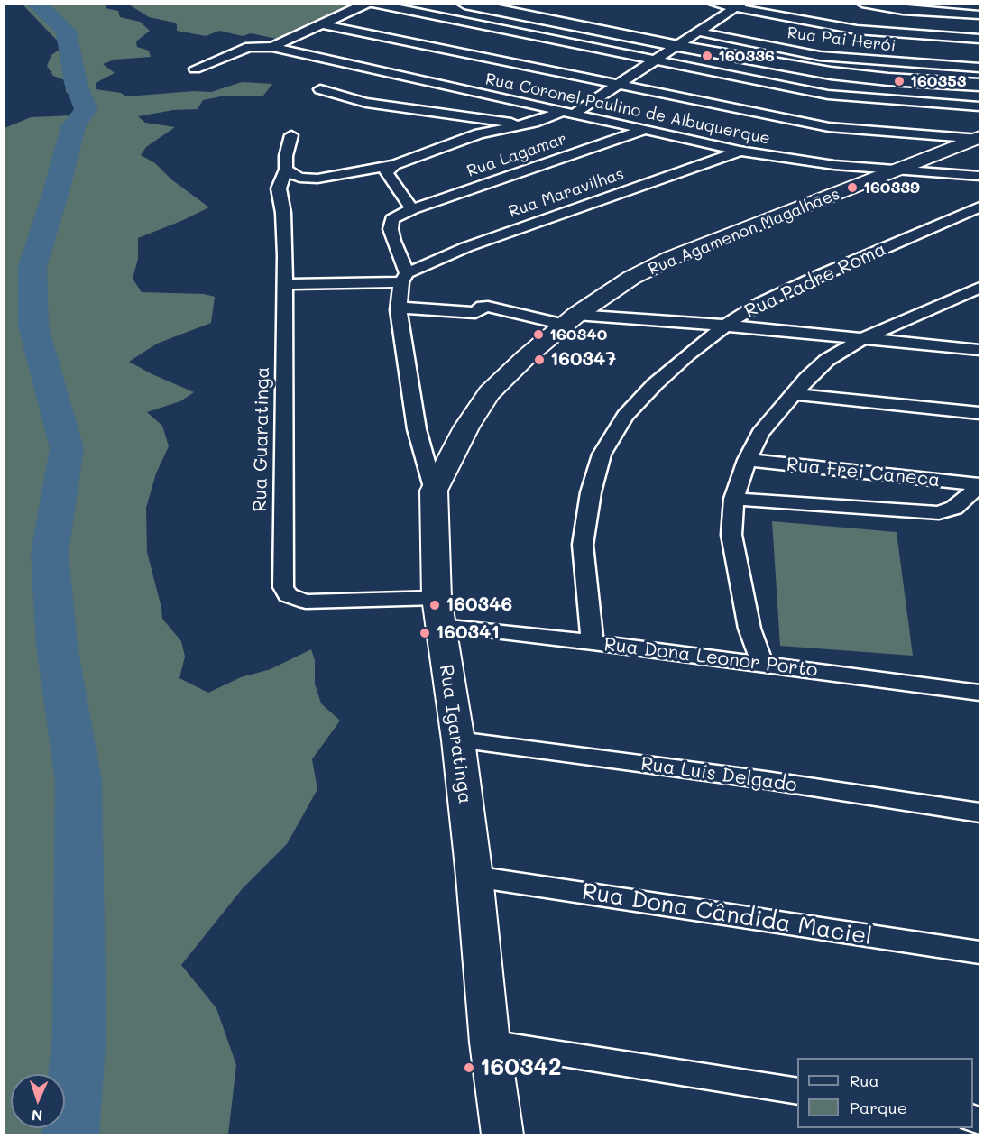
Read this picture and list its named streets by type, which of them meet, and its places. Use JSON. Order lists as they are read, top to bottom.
{
  "streets": {
    "street": [
      "Rua Pai Herói",
      "Rua Coronel Paulino de Albuquerque",
      "Rua Lagamar",
      "Rua Maravilhas",
      "Rua Agamenon Magalhães",
      "Rua Padre Roma",
      "Rua Guaratinga",
      "Rua Frei Caneca",
      "Rua Dona Leonor Porto",
      "Rua Igaratinga",
      "Rua Luís Delgado",
      "Rua Dona Cândida Maciel"
    ]
  },
  "crossings": [
    ["Rua Coronel Paulino de Albuquerque", "Rua Lagamar"],
    ["Rua Coronel Paulino de Albuquerque", "Rua Maravilhas"],
    ["Rua Coronel Paulino de Albuquerque", "Rua Agamenon Magalhães"],
    ["Rua Maravilhas", "Rua Igaratinga"],
    ["Rua Agamenon Magalhães", "Rua Igaratinga"],
    ["Rua Padre Roma", "Rua Dona Leonor Porto"],
    ["Rua Guaratinga", "Rua Dona Leonor Porto"],
    ["Rua Guaratinga", "Rua Igaratinga"],
    ["Rua Dona Leonor Porto", "Rua Igaratinga"],
    ["Rua Igaratinga", "Rua Luís Delgado"],
    ["Rua Igaratinga", "Rua Dona Cândida Maciel"]
  ],
  "places": [
    "160336",
    "160353",
    "160339",
    "160340",
    "160347",
    "160346",
    "160341",
    "160342"
  ],
  "legend": ["Rua", "Parque"],
  "north": "bottom"
}
